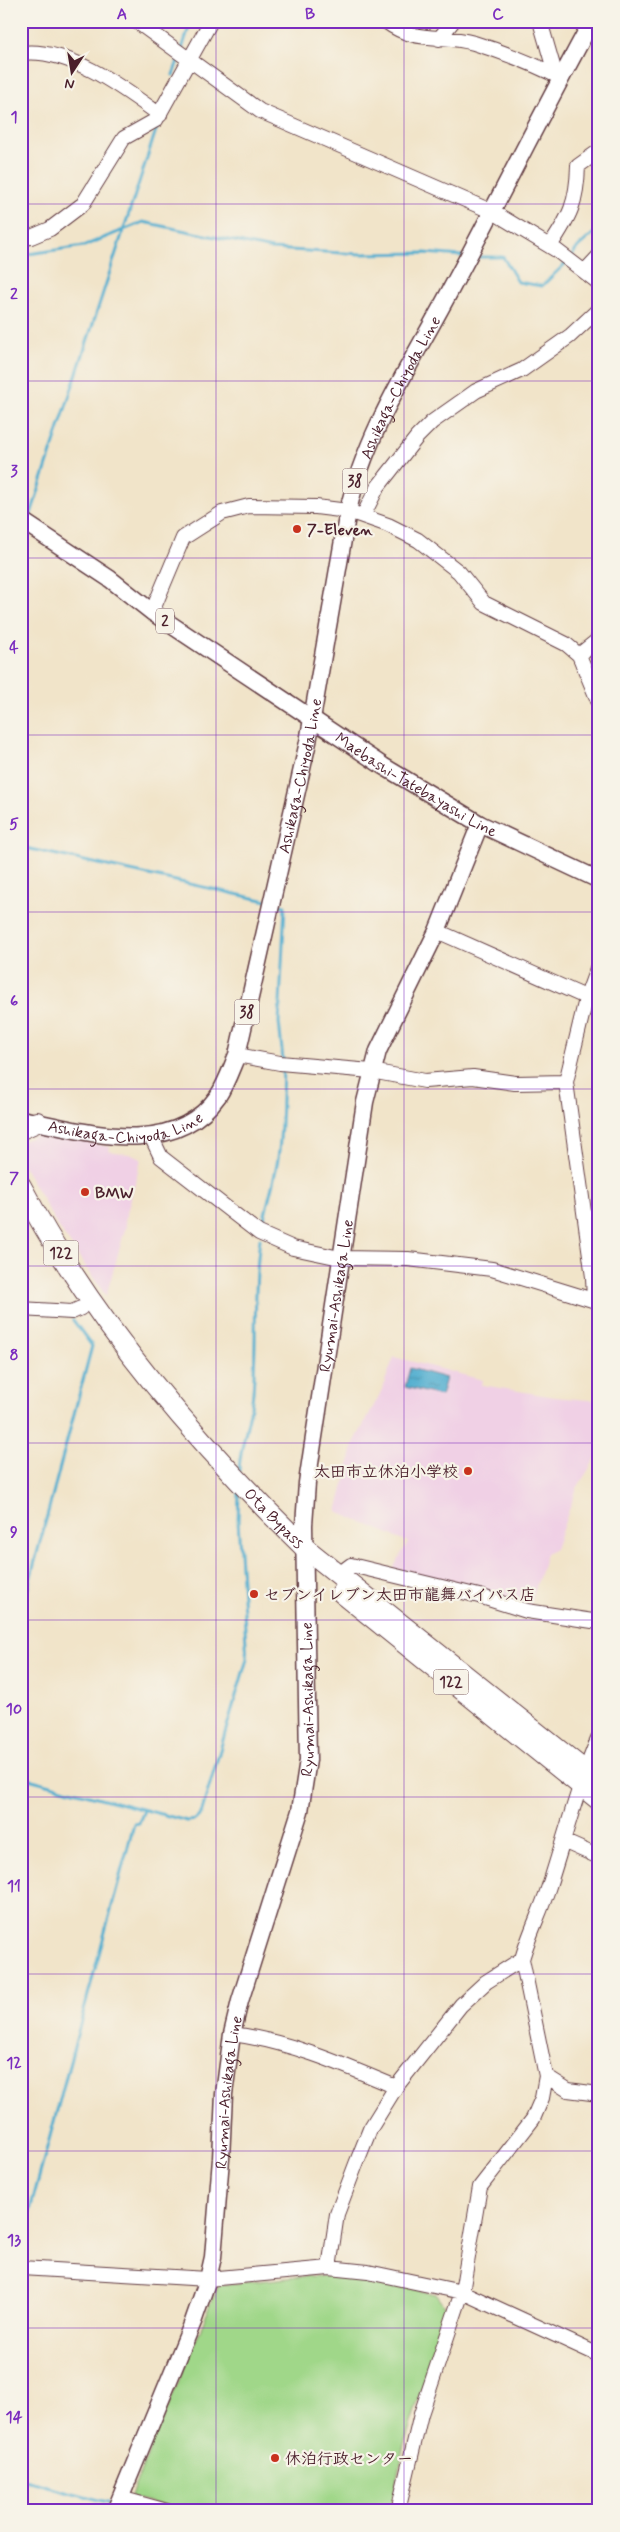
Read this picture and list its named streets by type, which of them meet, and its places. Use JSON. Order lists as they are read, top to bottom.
{
  "streets": {
    "highway": ["122", "Ota Bypass"],
    "main road": [
      "Ashikaga-Chiyoda Line",
      "38",
      "2",
      "Maebashi-Tatebayashi Line",
      "Ryumai-Ashikaga Line"
    ]
  },
  "crossings": [
    ["Ashikaga-Chiyoda Line", "38"],
    ["Ashikaga-Chiyoda Line", "Maebashi-Tatebayashi Line"],
    ["Maebashi-Tatebayashi Line", "Ryumai-Ashikaga Line"],
    ["Ryumai-Ashikaga Line", "Ota Bypass"]
  ],
  "places": [
    "7-Eleven",
    "BMW",
    "太田市立休泊小学校",
    "セブンイレブン太田市龍舞バイパス店",
    "休泊行政センター"
  ],
  "north": "bottom",
  "grid": {
    "columns": ["A", "B", "C"],
    "rows": [
      "1",
      "2",
      "3",
      "4",
      "5",
      "6",
      "7",
      "8",
      "9",
      "10",
      "11",
      "12",
      "13",
      "14"
    ]
  }
}
